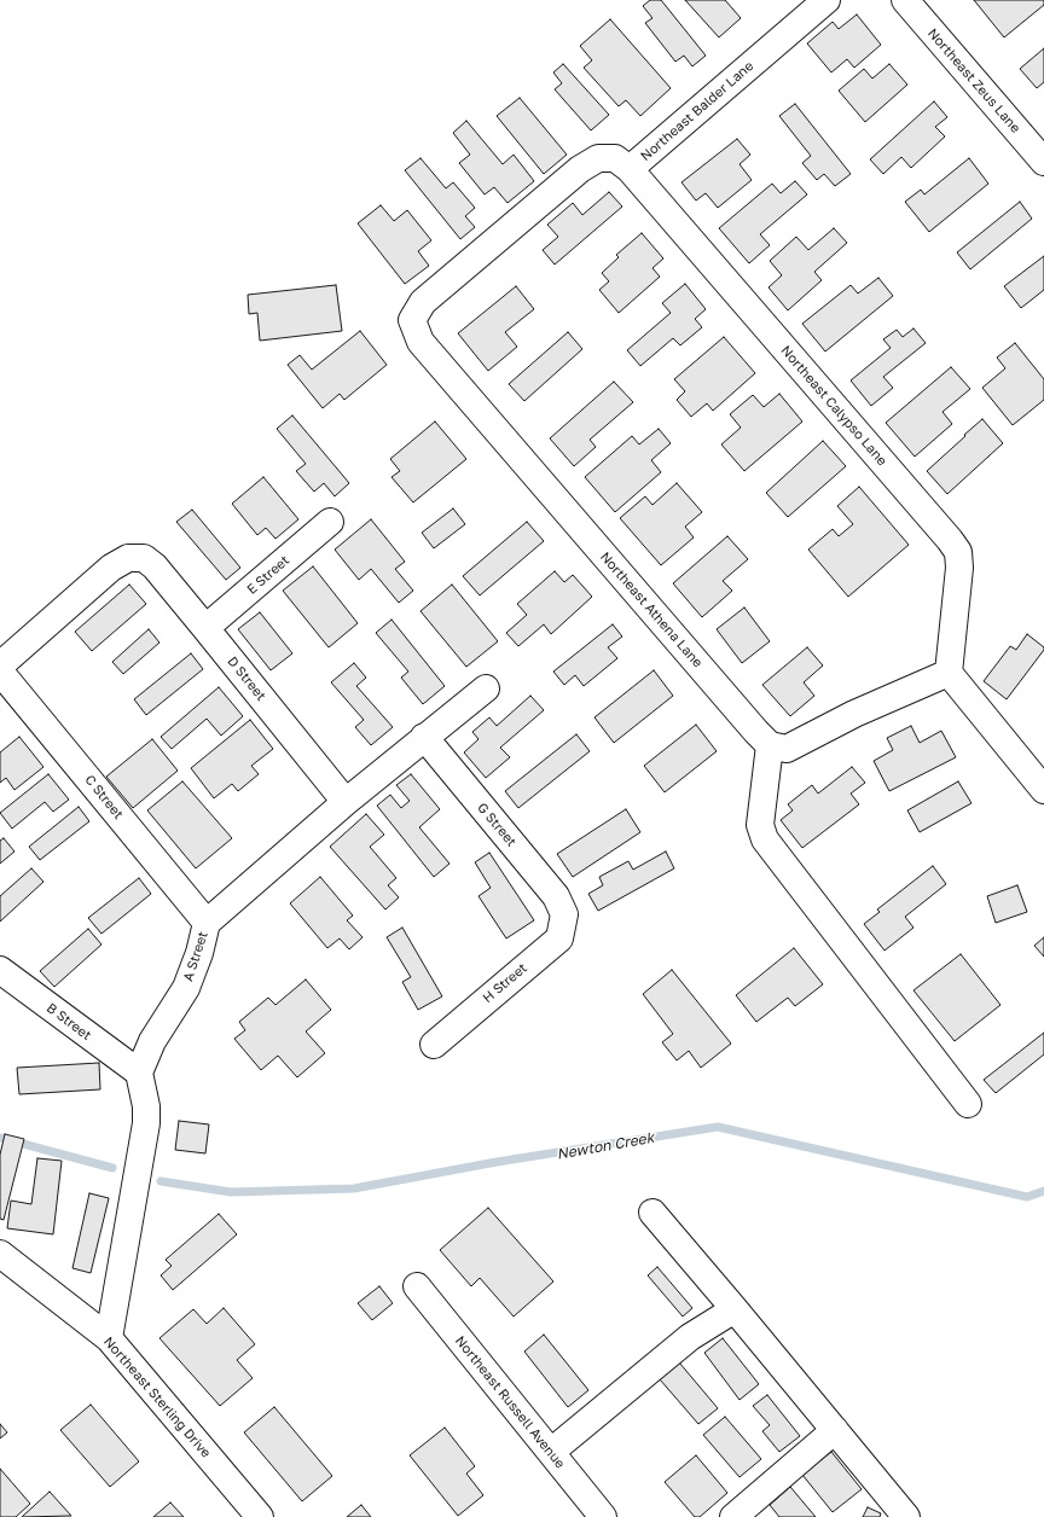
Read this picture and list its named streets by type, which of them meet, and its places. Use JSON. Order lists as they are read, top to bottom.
{
  "streets": {
    "street": [
      "Northeast Zeus Lane",
      "Northeast Balder Lane",
      "Northeast Calypso Lane",
      "E Street",
      "Northeast Athena Lane",
      "D Street",
      "C Street",
      "G Street",
      "A Street",
      "H Street",
      "B Street",
      "Northeast Sterling Drive",
      "Northeast Russell Avenue"
    ]
  },
  "crossings": [
    ["Northeast Balder Lane", "Northeast Calypso Lane"],
    ["Northeast Balder Lane", "Northeast Athena Lane"],
    ["E Street", "D Street"],
    ["D Street", "A Street"],
    ["C Street", "A Street"],
    ["G Street", "A Street"],
    ["G Street", "H Street"],
    ["A Street", "B Street"]
  ],
  "water": ["Newton Creek"]
}
